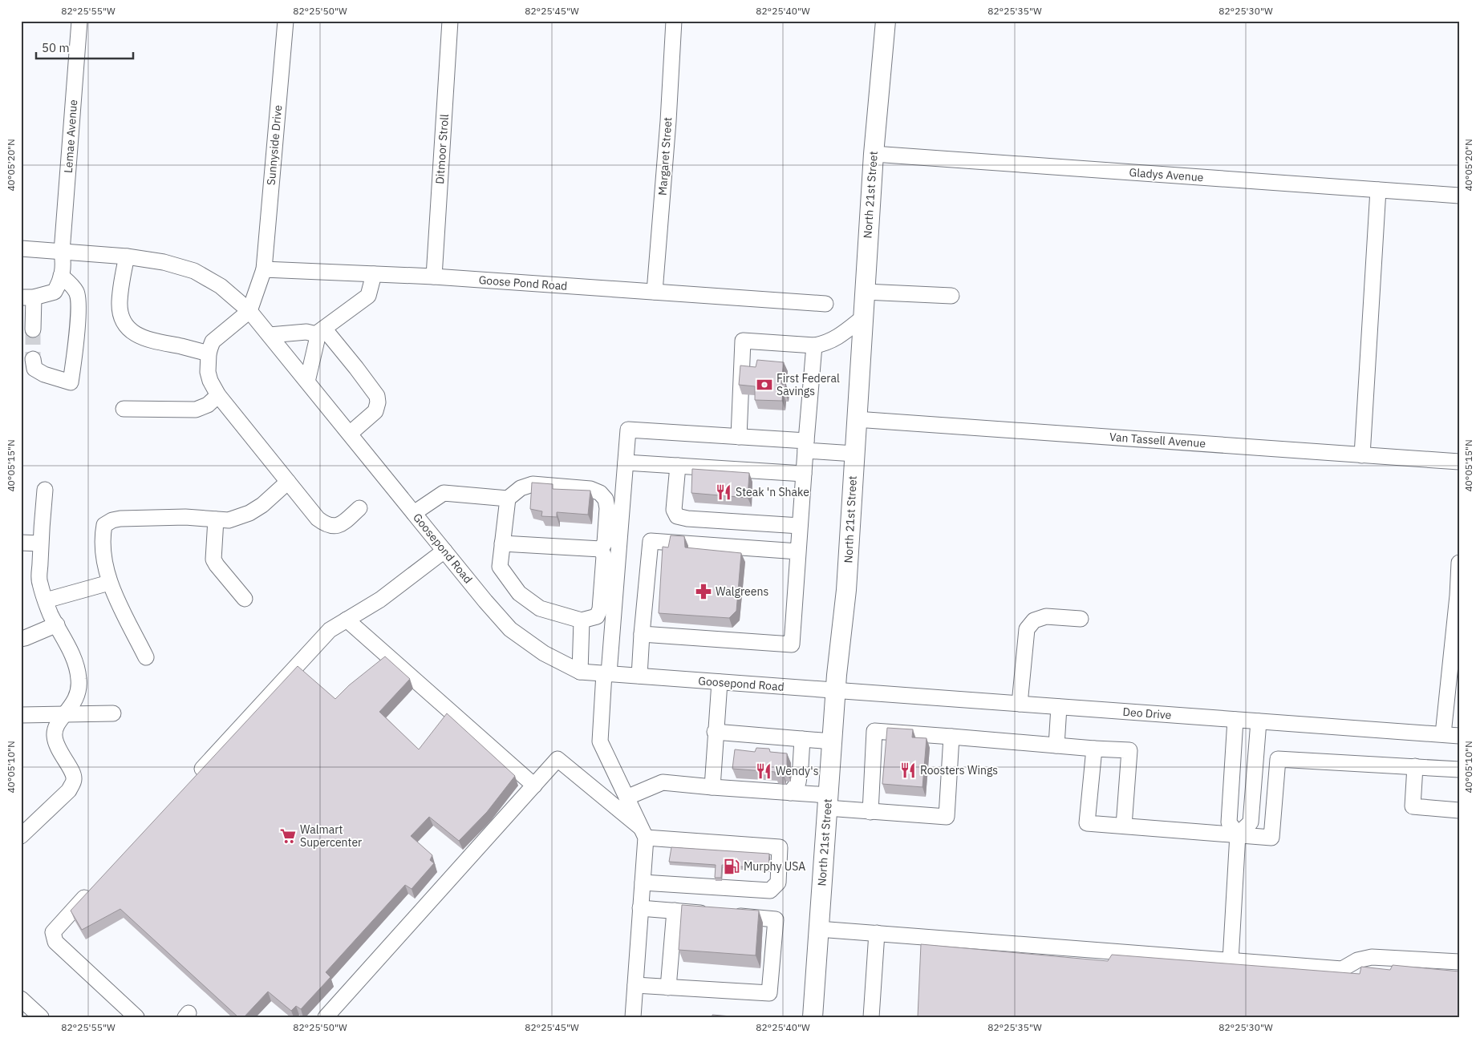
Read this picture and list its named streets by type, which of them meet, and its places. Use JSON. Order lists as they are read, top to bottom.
{
  "streets": {
    "main road": ["North 21st Street"],
    "street": [
      "Lemae Avenue",
      "Sunnyside Drive",
      "Ditmoor Stroll",
      "Margaret Street",
      "Gladys Avenue",
      "Goose Pond Road",
      "Van Tassell Avenue",
      "Goosepond Road",
      "Deo Drive"
    ]
  },
  "crossings": [
    ["Sunnyside Drive", "Goose Pond Road"],
    ["Ditmoor Stroll", "Goose Pond Road"],
    ["Margaret Street", "Goose Pond Road"],
    ["Gladys Avenue", "North 21st Street"],
    ["North 21st Street", "Van Tassell Avenue"],
    ["North 21st Street", "Goosepond Road"],
    ["North 21st Street", "Deo Drive"],
    ["Goosepond Road", "Deo Drive"]
  ],
  "places": {
    "bank": ["First Federal Savings"],
    "restaurant": ["Steak 'n Shake", "Roosters Wings", "Wendy's"],
    "pharmacy": ["Walgreens"],
    "supermarket": ["Walmart Supercenter"],
    "fuel station": ["Murphy USA"]
  },
  "scale_bar": "50 m",
  "coordinates": [
    "82°25'55\"W",
    "82°25'50\"W",
    "82°25'45\"W",
    "82°25'40\"W",
    "82°25'35\"W",
    "82°25'30\"W",
    "40°05'20\"N",
    "40°05'15\"N",
    "40°05'10\"N"
  ]
}
